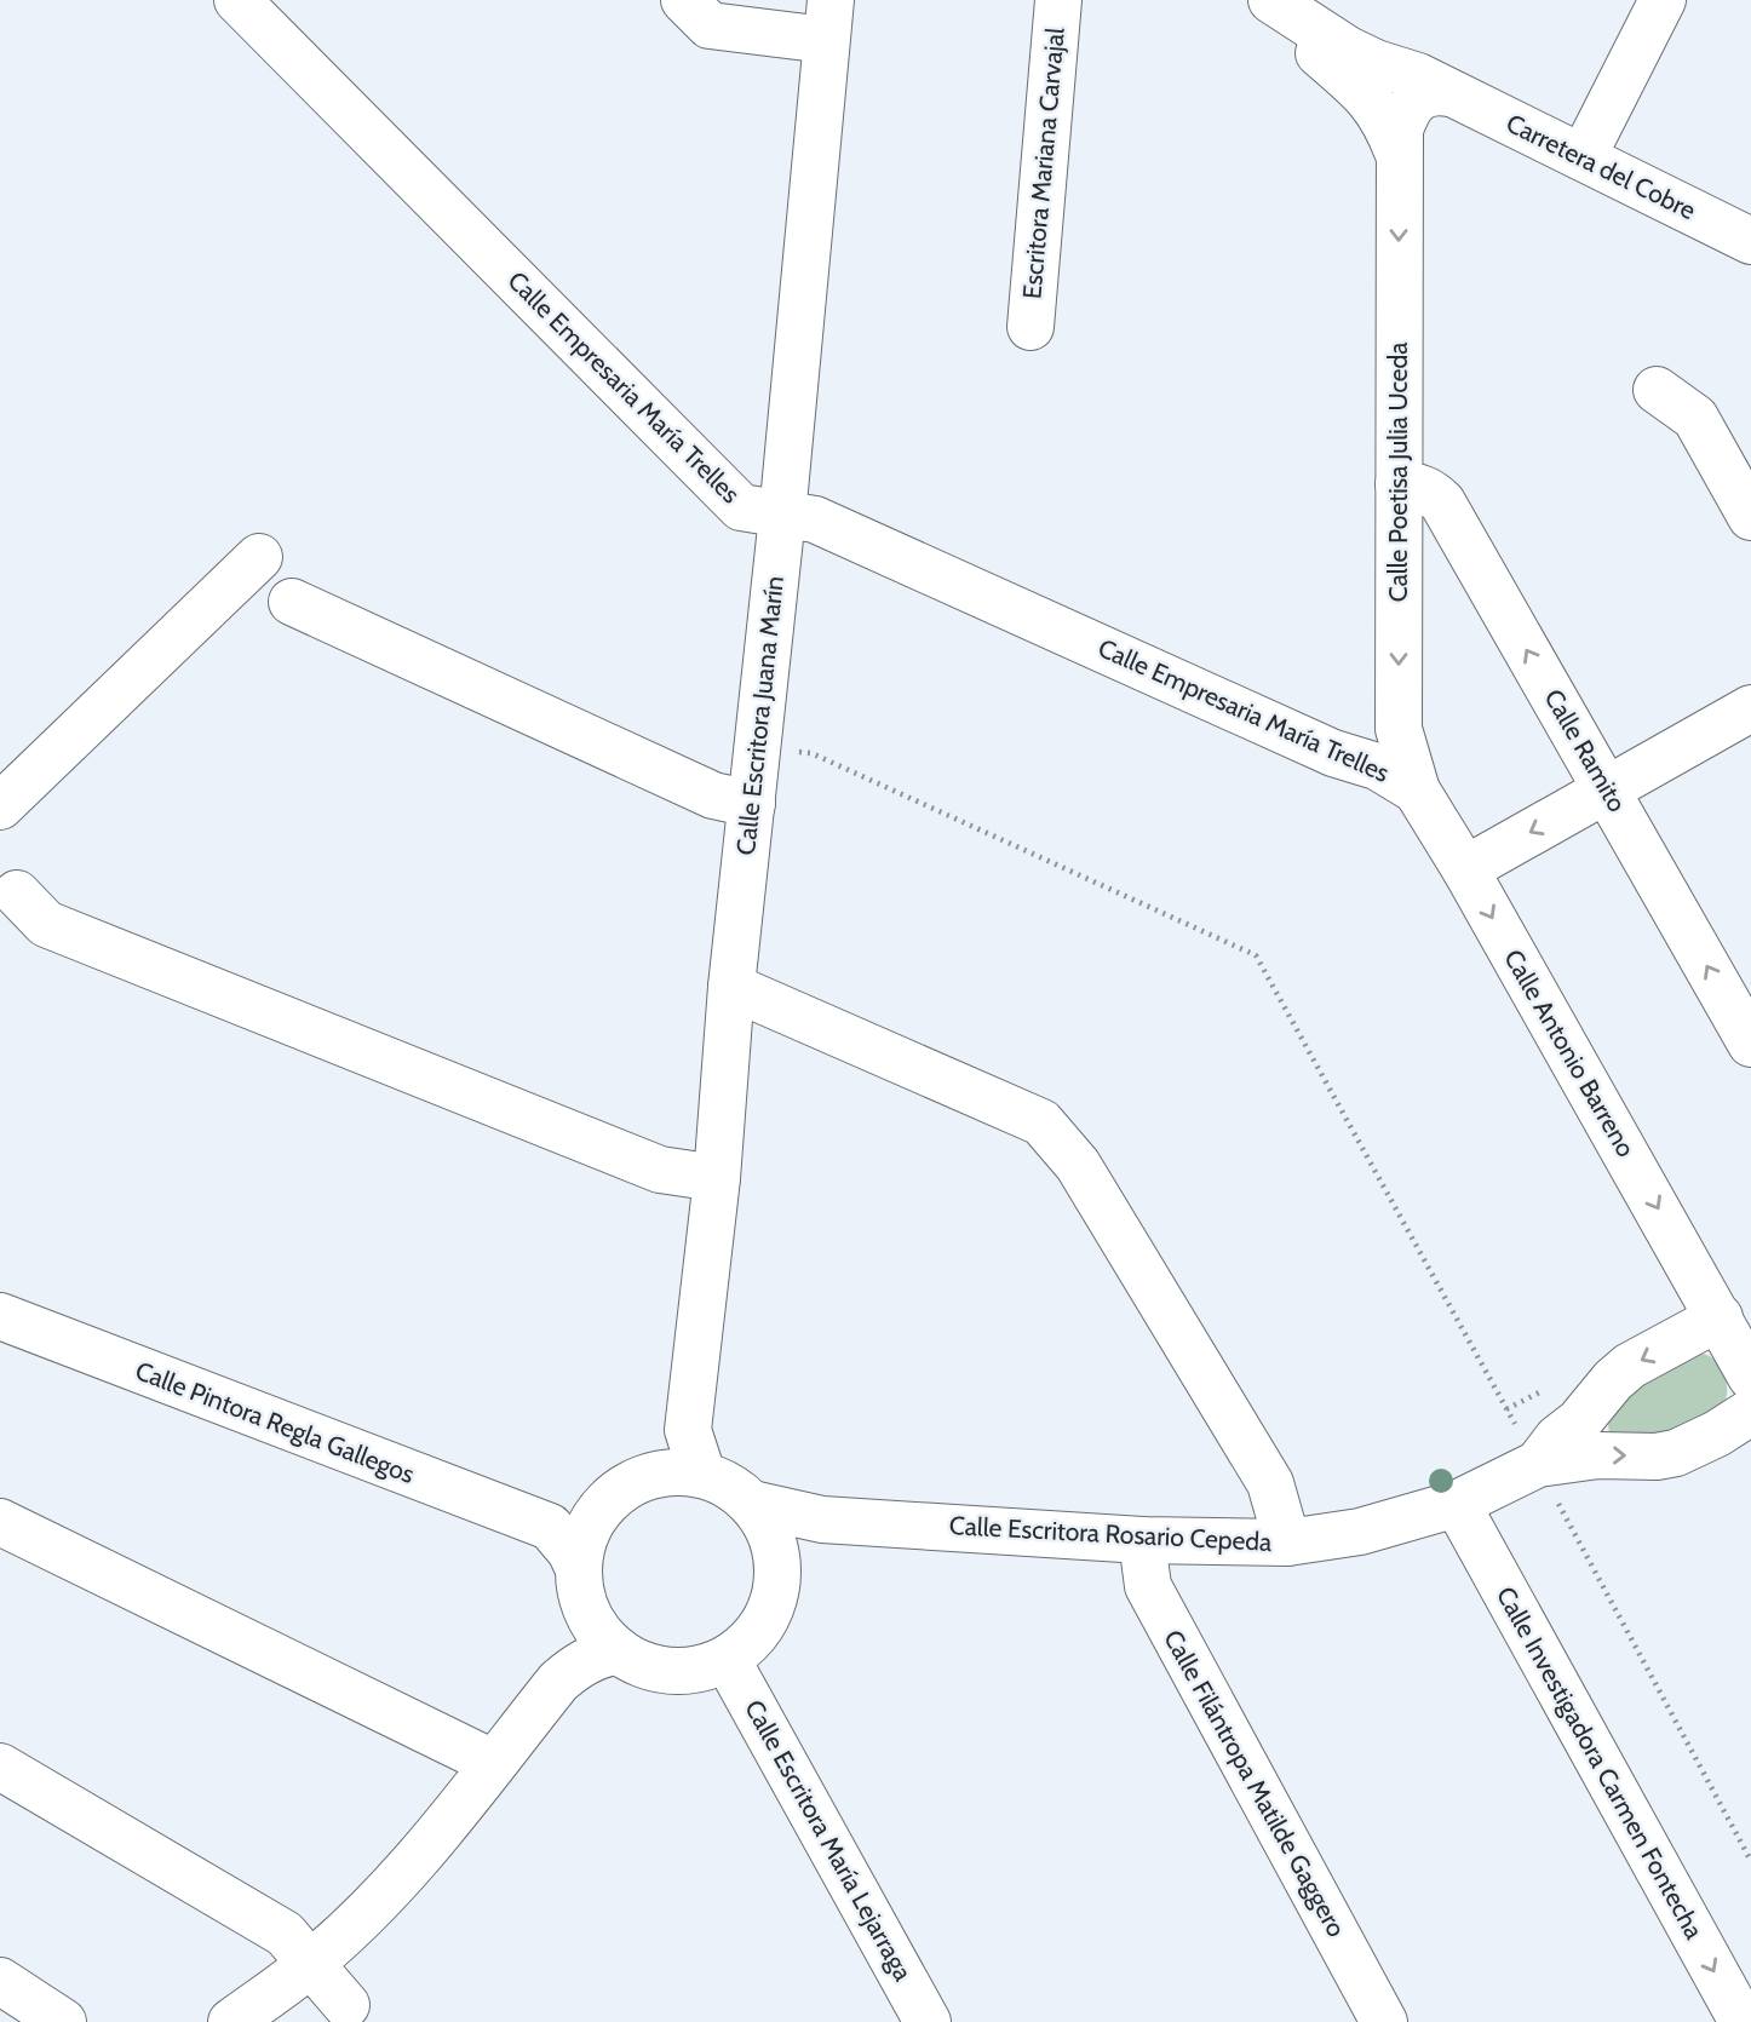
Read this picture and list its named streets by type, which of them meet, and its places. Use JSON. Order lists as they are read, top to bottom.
{
  "streets": {
    "street": [
      "Escritora Mariana Carvajal",
      "Carretera del Cobre",
      "Calle Empresaria María Trelles",
      "Calle Poetisa Julia Uceda",
      "Calle Escritora Juana Marín",
      "Calle Ramito",
      "Calle Antonio Barreno",
      "Calle Pintora Regla Gallegos",
      "Calle Escritora Rosario Cepeda",
      "Calle Investigadora Carmen Fontecha",
      "Calle Filántropa Matilde Gaggero",
      "Calle Escritora María Lejarraga"
    ]
  },
  "crossings": [
    ["Calle Empresaria María Trelles", "Calle Poetisa Julia Uceda"],
    ["Calle Empresaria María Trelles", "Calle Escritora Juana Marín"],
    ["Calle Empresaria María Trelles", "Calle Antonio Barreno"],
    ["Calle Poetisa Julia Uceda", "Calle Ramito"],
    ["Calle Poetisa Julia Uceda", "Calle Antonio Barreno"],
    ["Calle Escritora Juana Marín", "Calle Escritora Rosario Cepeda"],
    ["Calle Escritora Juana Marín", "Calle Escritora María Lejarraga"],
    ["Calle Escritora Rosario Cepeda", "Calle Investigadora Carmen Fontecha"],
    ["Calle Escritora Rosario Cepeda", "Calle Filántropa Matilde Gaggero"],
    ["Calle Escritora Rosario Cepeda", "Calle Escritora María Lejarraga"]
  ],
  "one_way": [
    "Calle Poetisa Julia Uceda",
    "Calle Ramito",
    "Calle Antonio Barreno",
    "Calle Investigadora Carmen Fontecha"
  ]
}
